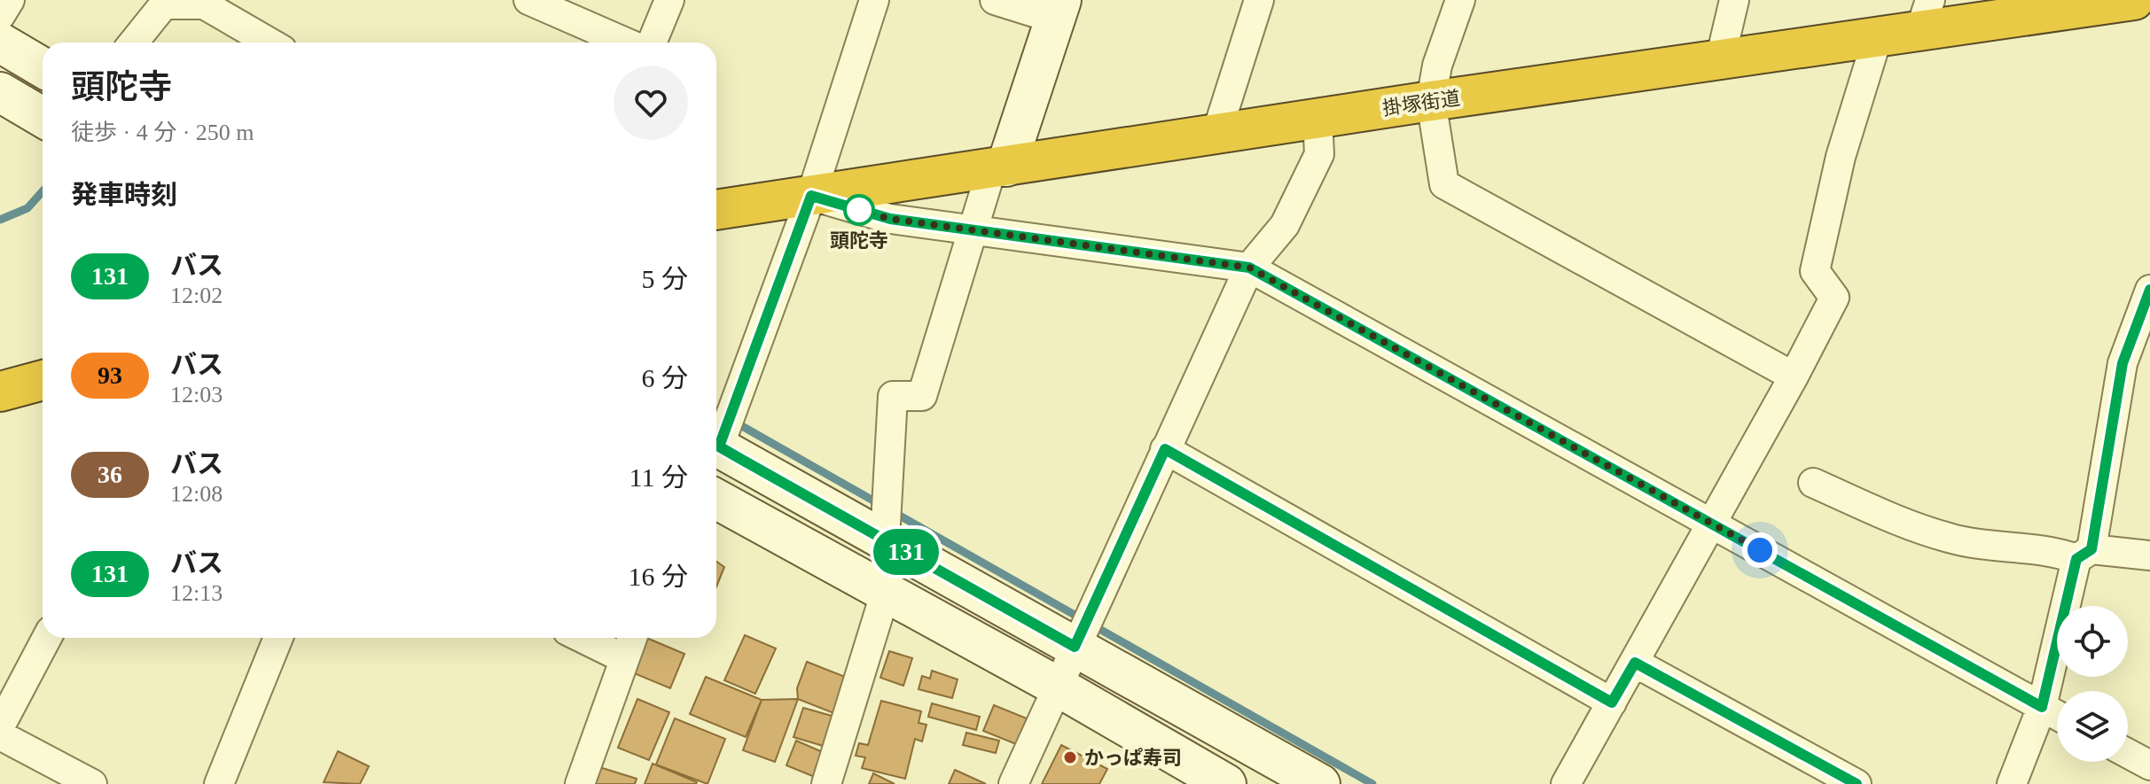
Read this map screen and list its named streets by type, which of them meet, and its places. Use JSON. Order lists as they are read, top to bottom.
{
  "streets": {
    "highway": ["掛塚街道"]
  },
  "places": ["頭陀寺", "かっぱ寿司"],
  "lines": ["bus line 131"],
  "page": {
    "on_map": "131",
    "heading": [
      ["頭陀寺", "徒歩 · 4 分 · 250 m"],
      "発車時刻"
    ],
    "list": [
      {
        "mark": "131",
        "name": "バス",
        "note": "12:02",
        "value": "5 分"
      },
      {
        "mark": "93",
        "name": "バス",
        "note": "12:03",
        "value": "6 分"
      },
      {
        "mark": "36",
        "name": "バス",
        "note": "12:08",
        "value": "11 分"
      },
      {
        "mark": "131",
        "name": "バス",
        "note": "12:13",
        "value": "16 分"
      }
    ]
  }
}
